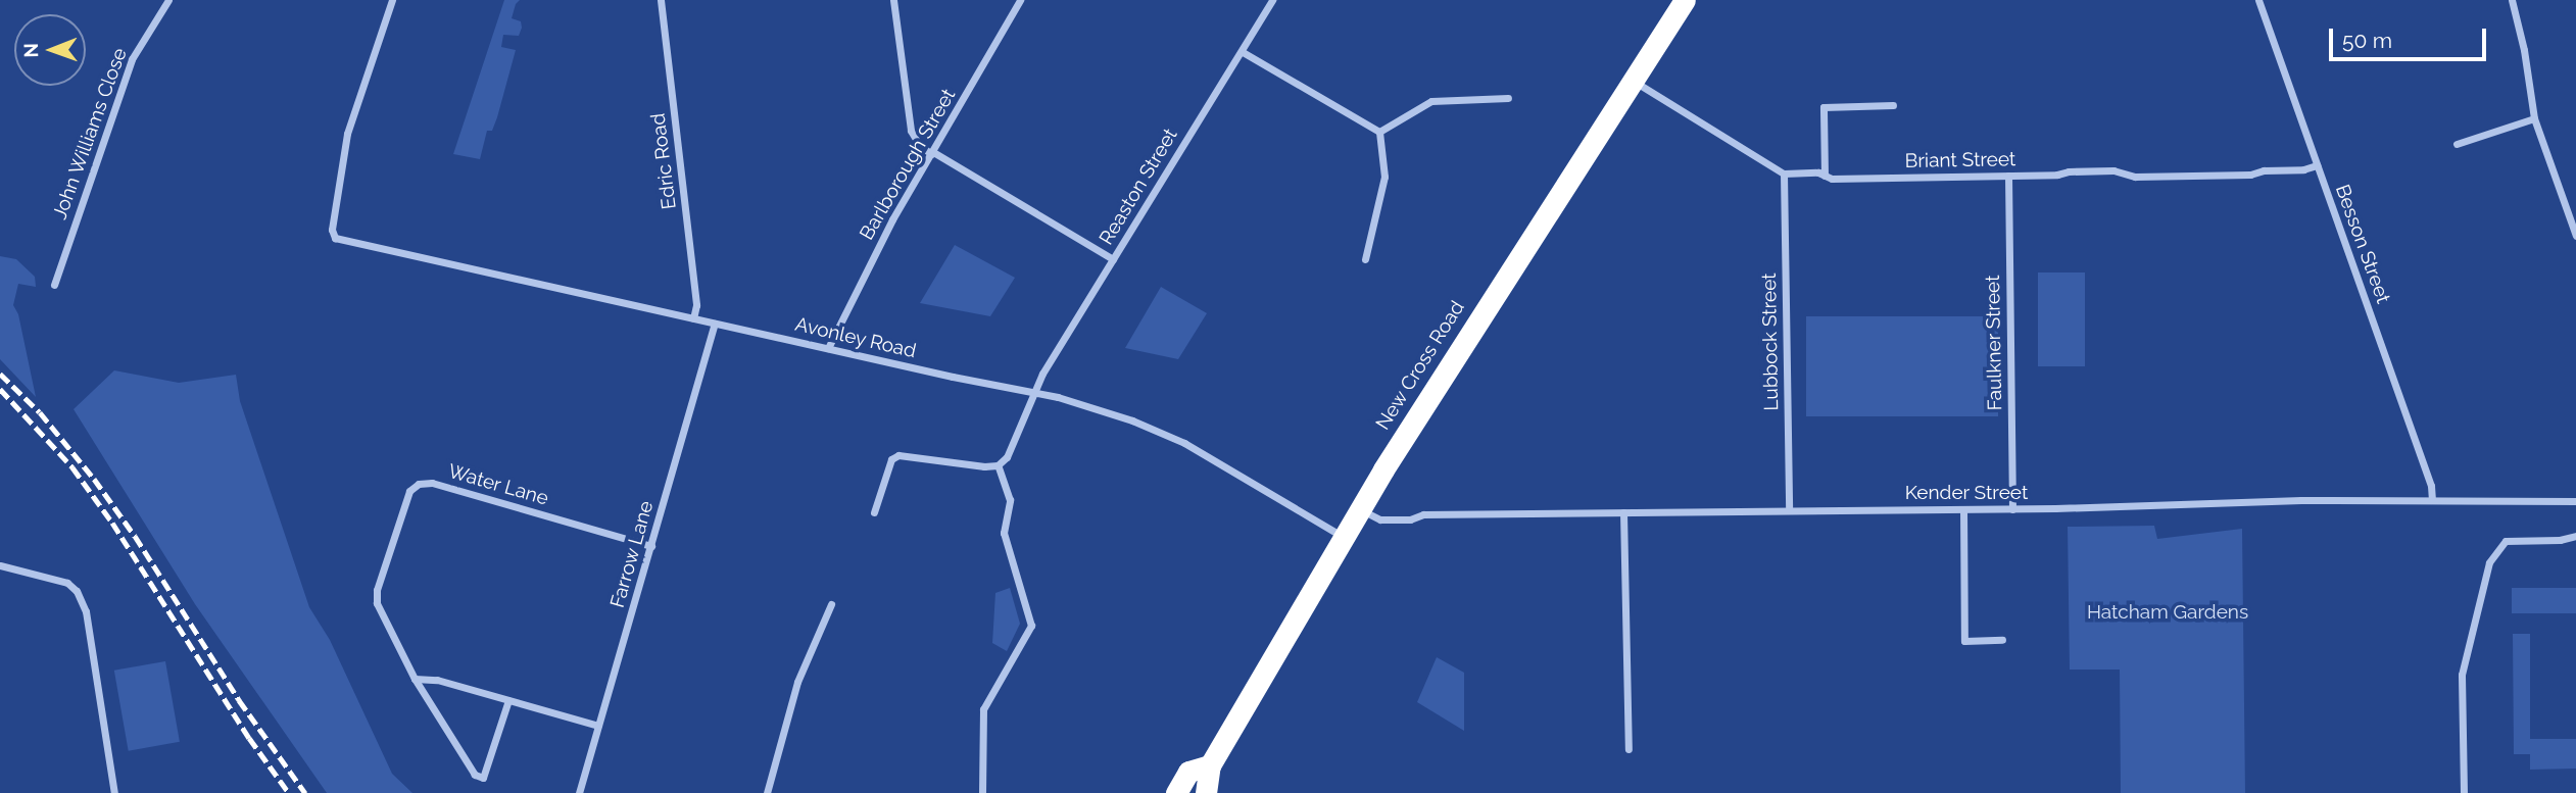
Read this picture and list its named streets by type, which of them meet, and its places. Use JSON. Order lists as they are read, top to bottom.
{
  "streets": {
    "highway": ["New Cross Road"],
    "street": [
      "John Williams Close",
      "Briant Street",
      "Edric Road",
      "Barlborough Street",
      "Reaston Street",
      "Besson Street",
      "Avonley Road",
      "Lubbock Street",
      "Faulkner Street",
      "Water Lane",
      "Kender Street",
      "Farrow Lane"
    ]
  },
  "crossings": [
    ["Briant Street", "Besson Street"],
    ["Briant Street", "Lubbock Street"],
    ["Briant Street", "Faulkner Street"],
    ["Edric Road", "Avonley Road"],
    ["Barlborough Street", "Avonley Road"],
    ["Reaston Street", "Avonley Road"],
    ["Besson Street", "Kender Street"],
    ["Avonley Road", "New Cross Road"],
    ["Avonley Road", "Farrow Lane"],
    ["Lubbock Street", "Kender Street"],
    ["Faulkner Street", "Kender Street"],
    ["New Cross Road", "Kender Street"],
    ["Water Lane", "Farrow Lane"]
  ],
  "parks": ["Hatcham Gardens"],
  "scale_bar": "50 m",
  "north": "left"
}
